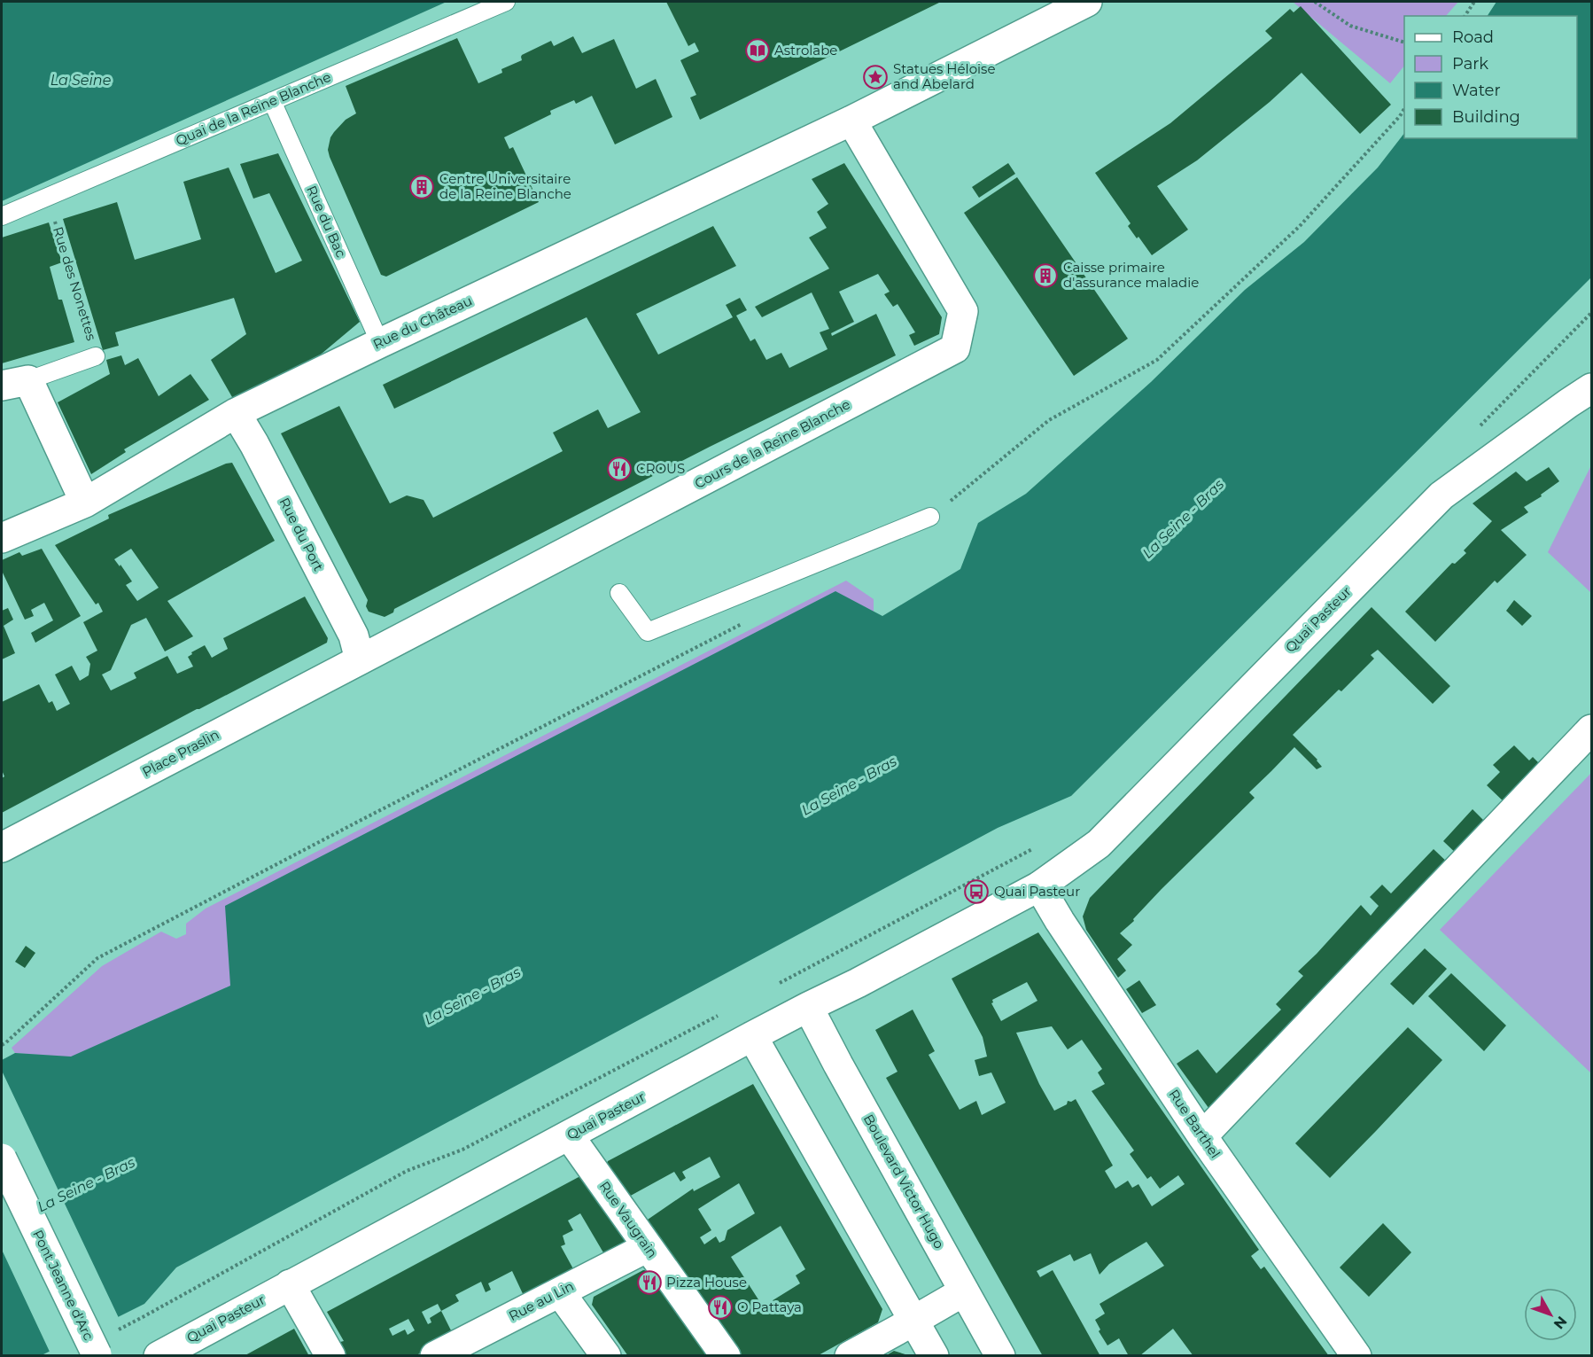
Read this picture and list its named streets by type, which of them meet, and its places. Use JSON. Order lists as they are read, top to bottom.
{
  "streets": {
    "street": [
      "Rue des Nonettes",
      "Rue du Château",
      "Cours de la Reine Blanche",
      "Rue du Port",
      "Quai Pasteur",
      "Place Praslin",
      "Rue Barthel",
      "Boulevard Victor Hugo",
      "Rue Vaugrain",
      "Pont Jeanne d'Arc",
      "Rue au Lin"
    ],
    "lane": ["Quai de la Reine Blanche", "Rue du Bac"]
  },
  "crossings": [
    ["Quai de la Reine Blanche", "Rue du Bac"],
    ["Quai de la Reine Blanche", "Rue des Nonettes"],
    ["Rue du Bac", "Rue du Château"],
    ["Rue des Nonettes", "Rue du Château"],
    ["Rue du Château", "Cours de la Reine Blanche"],
    ["Rue du Château", "Rue du Port"],
    ["Cours de la Reine Blanche", "Rue du Port"],
    ["Cours de la Reine Blanche", "Place Praslin"],
    ["Rue du Port", "Place Praslin"],
    ["Quai Pasteur", "Rue Barthel"],
    ["Quai Pasteur", "Boulevard Victor Hugo"],
    ["Quai Pasteur", "Rue Vaugrain"],
    ["Rue Vaugrain", "Rue au Lin"]
  ],
  "water": ["La Seine", "La Seine - Bras"],
  "places": {
    "library": ["Astrolabe"],
    "place": ["Statues Héloise and Abelard"],
    "building": ["Centre Universitaire de la Reine Blanche", "Caisse primaire d'assurance maladie"],
    "restaurant": ["CROUS", "Pizza House", "O Pattaya"],
    "bus stop": ["Quai Pasteur"]
  },
  "legend": [
    "Road",
    "Park",
    "Water",
    "Building"
  ],
  "north": "bottom right"
}
